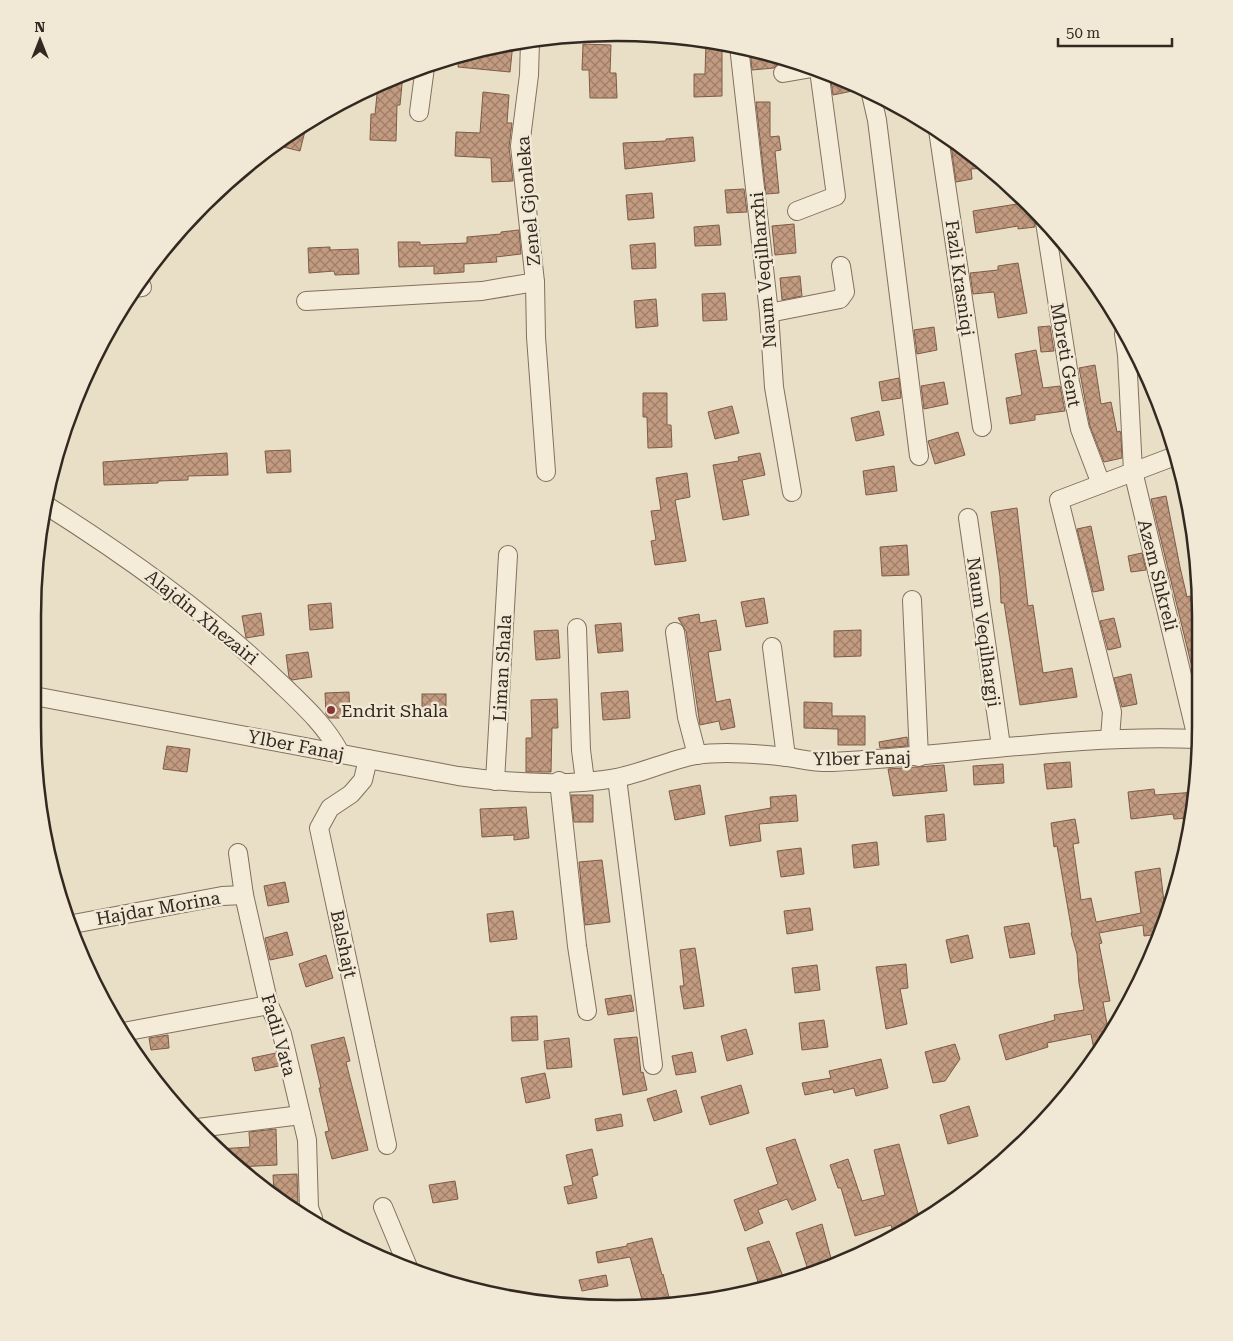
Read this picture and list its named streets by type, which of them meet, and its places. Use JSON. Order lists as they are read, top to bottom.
{
  "streets": {
    "street": [
      "Zenel Gjonleka",
      "Naum Veqilharxhi",
      "Fazli Krasniqi",
      "Mbreti Gent",
      "Azem Shkreli",
      "Alajdin Xhezairi",
      "Naum Veqilhargji",
      "Liman Shala",
      "Ylber Fanaj",
      "Hajdar Morina",
      "Balshajt",
      "Fadil Vata"
    ]
  },
  "crossings": [
    ["Alajdin Xhezairi", "Ylber Fanaj"],
    ["Naum Veqilhargji", "Ylber Fanaj"],
    ["Liman Shala", "Ylber Fanaj"],
    ["Ylber Fanaj", "Balshajt"],
    ["Hajdar Morina", "Fadil Vata"]
  ],
  "places": ["Endrit Shala"],
  "scale_bar": "50 m",
  "north": "top"
}
